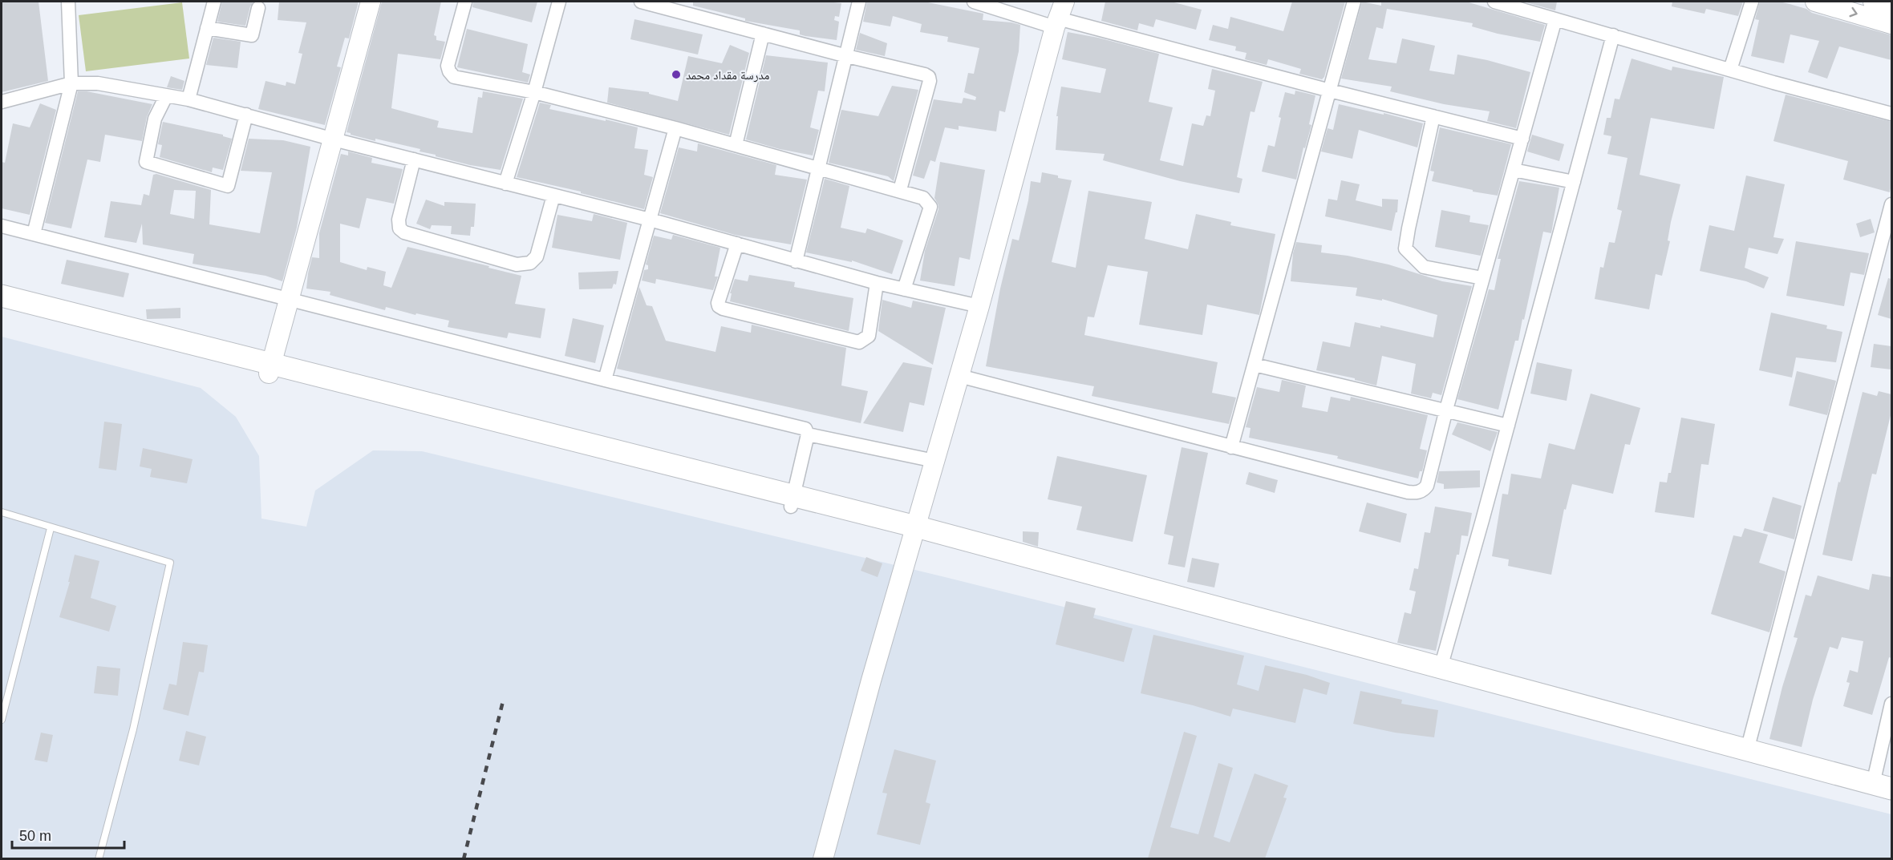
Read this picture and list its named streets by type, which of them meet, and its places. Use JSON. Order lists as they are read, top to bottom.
{
  "places": ["مدرسة مقداد محمد"],
  "scale_bar": "50 m"
}
